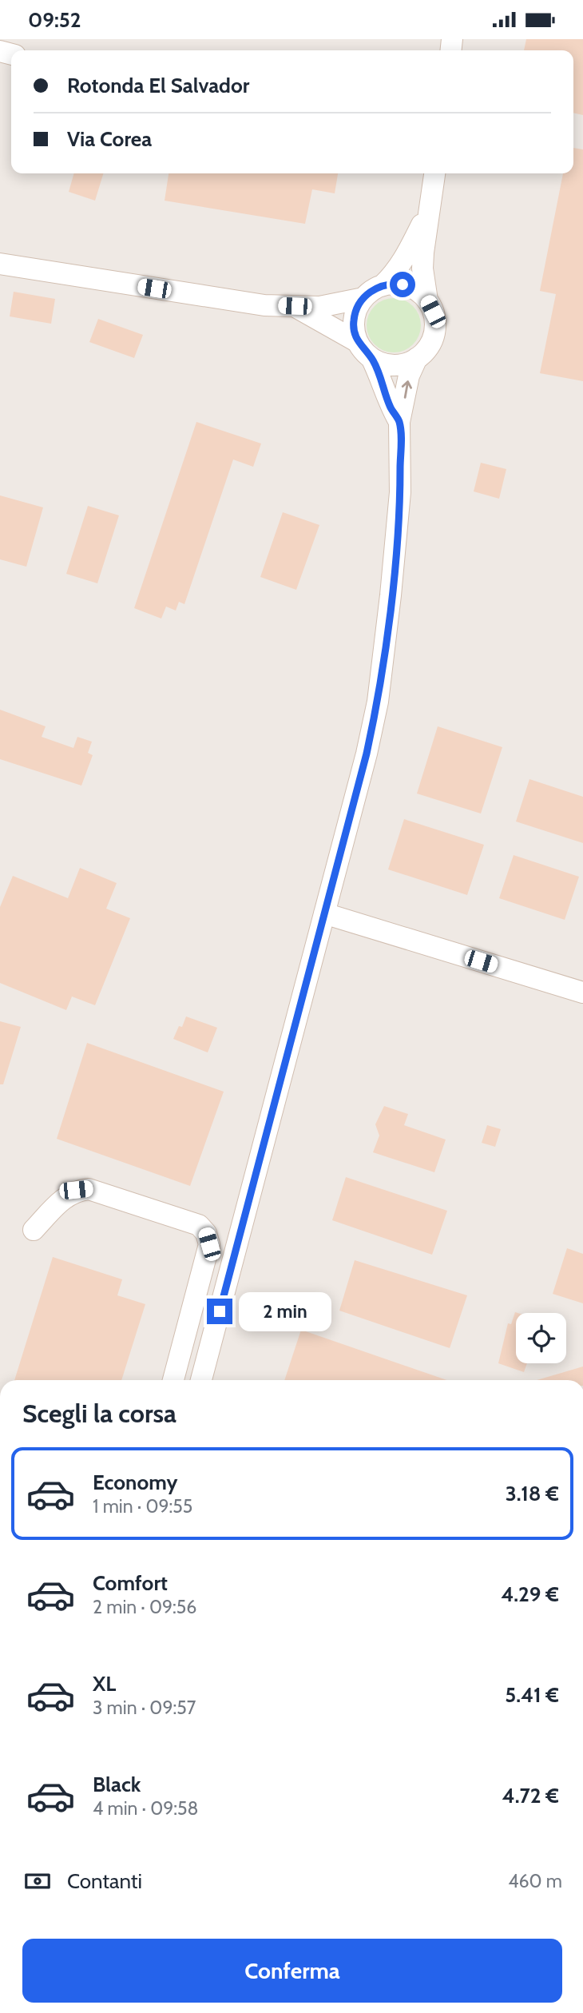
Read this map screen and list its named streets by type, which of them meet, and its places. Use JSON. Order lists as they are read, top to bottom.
{
  "page": {
    "status": "09:52",
    "banner": ["Rotonda El Salvador", "Via Corea"],
    "bubble": "2 min",
    "heading": "Scegli la corsa",
    "list": [
      {
        "name": "Economy",
        "note": "1 min · 09:55",
        "value": "3.18 €"
      },
      {
        "name": "Comfort",
        "note": "2 min · 09:56",
        "value": "4.29 €"
      },
      {
        "name": "XL",
        "note": "3 min · 09:57",
        "value": "5.41 €"
      },
      {
        "name": "Black",
        "note": "4 min · 09:58",
        "value": "4.72 €"
      }
    ],
    "pay": ["Contanti", "460 m"],
    "buttons": "Conferma"
  }
}
